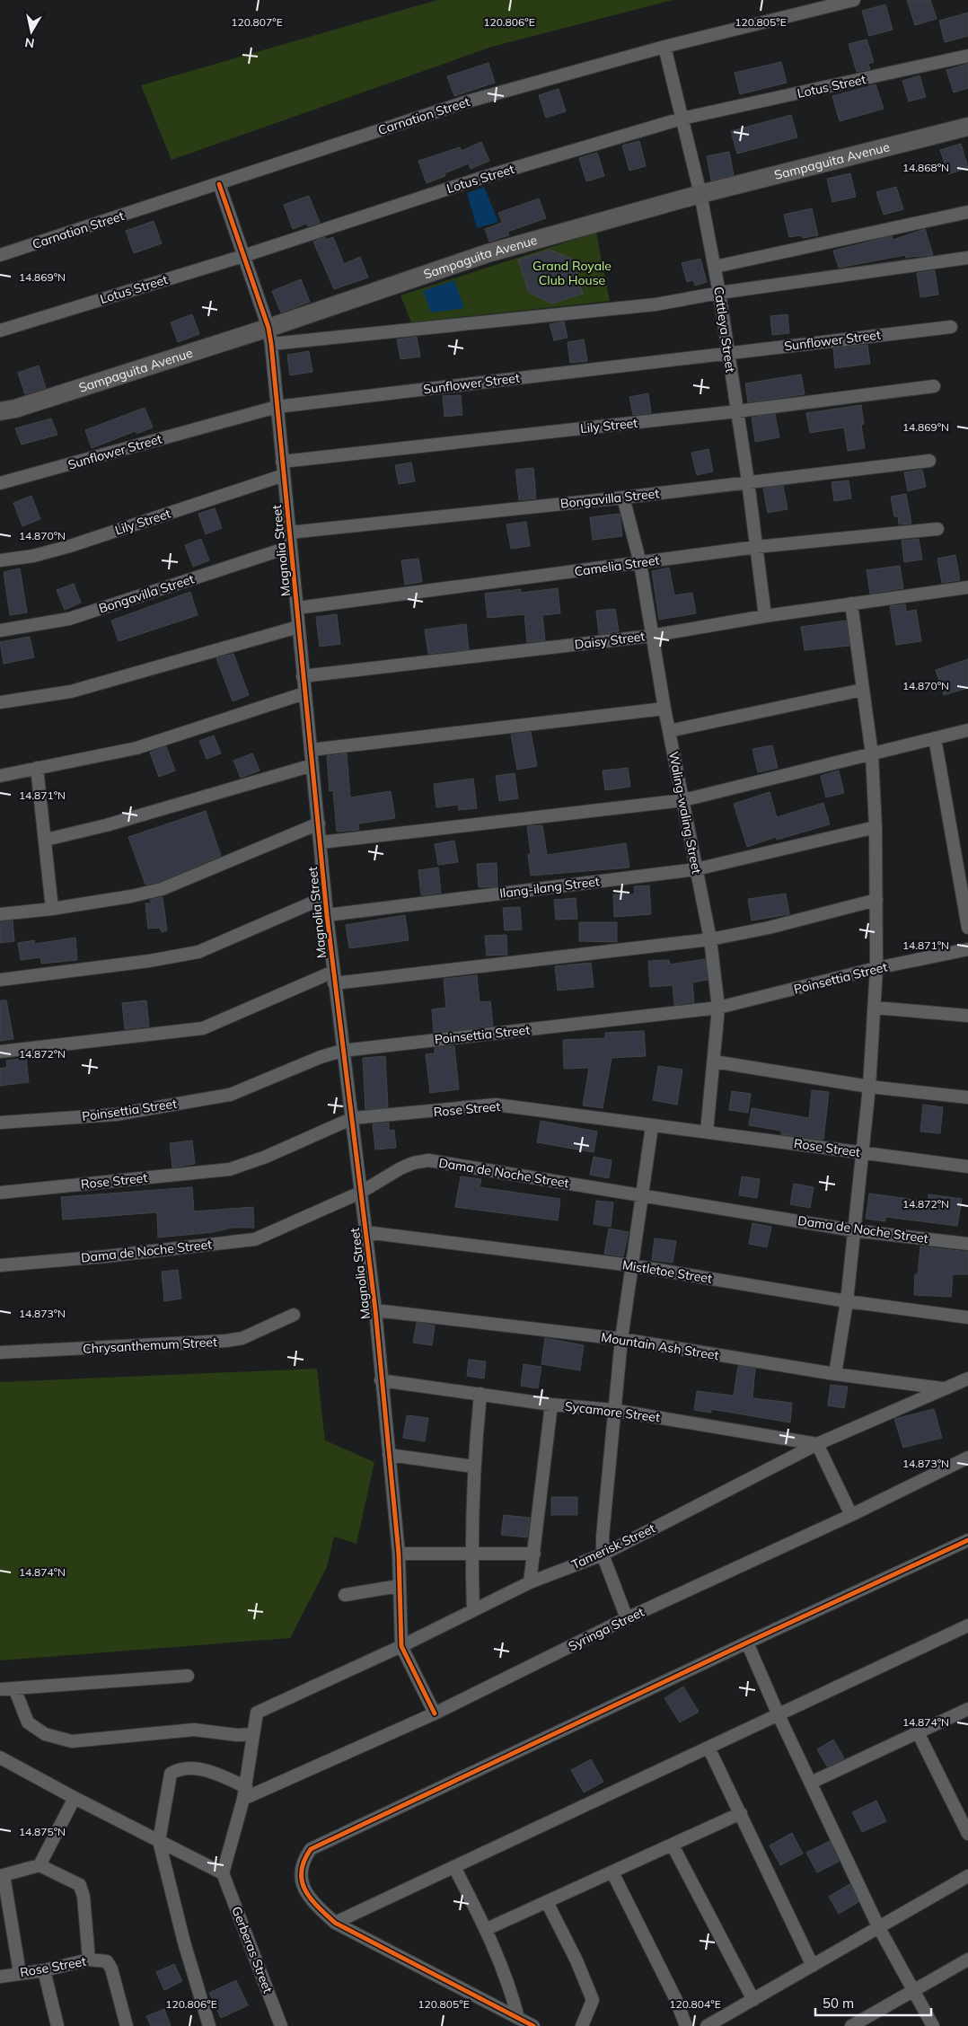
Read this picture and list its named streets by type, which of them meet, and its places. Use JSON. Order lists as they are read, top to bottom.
{
  "streets": {
    "main road": ["Sampaguita Avenue"],
    "street": [
      "Lotus Street",
      "Carnation Street",
      "Cattleya Street",
      "Sunflower Street",
      "Lily Street",
      "Bongavilla Street",
      "Magnolia Street",
      "Camelia Street",
      "Daisy Street",
      "Waling-waling Street",
      "Ilang-ilang Street",
      "Poinsettia Street",
      "Rose Street",
      "Dama de Noche Street",
      "Mistletoe Street",
      "Chrysanthemum Street",
      "Mountain Ash Street",
      "Sycamore Street",
      "Tamerisk Street",
      "Syringa Street",
      "Gerberas Street"
    ]
  },
  "crossings": [
    ["Lotus Street", "Cattleya Street"],
    ["Lotus Street", "Magnolia Street"],
    ["Carnation Street", "Cattleya Street"],
    ["Carnation Street", "Magnolia Street"],
    ["Sampaguita Avenue", "Cattleya Street"],
    ["Sampaguita Avenue", "Magnolia Street"],
    ["Cattleya Street", "Sunflower Street"],
    ["Cattleya Street", "Lily Street"],
    ["Cattleya Street", "Bongavilla Street"],
    ["Cattleya Street", "Camelia Street"],
    ["Cattleya Street", "Daisy Street"],
    ["Sunflower Street", "Magnolia Street"],
    ["Lily Street", "Magnolia Street"],
    ["Bongavilla Street", "Magnolia Street"],
    ["Bongavilla Street", "Waling-waling Street"],
    ["Magnolia Street", "Camelia Street"],
    ["Magnolia Street", "Daisy Street"],
    ["Magnolia Street", "Ilang-ilang Street"],
    ["Magnolia Street", "Poinsettia Street"],
    ["Magnolia Street", "Rose Street"],
    ["Magnolia Street", "Dama de Noche Street"],
    ["Magnolia Street", "Mistletoe Street"],
    ["Magnolia Street", "Mountain Ash Street"],
    ["Magnolia Street", "Sycamore Street"],
    ["Magnolia Street", "Tamerisk Street"],
    ["Camelia Street", "Waling-waling Street"],
    ["Daisy Street", "Waling-waling Street"],
    ["Waling-waling Street", "Ilang-ilang Street"],
    ["Waling-waling Street", "Poinsettia Street"],
    ["Waling-waling Street", "Rose Street"],
    ["Mountain Ash Street", "Tamerisk Street"],
    ["Sycamore Street", "Tamerisk Street"]
  ],
  "parks": ["Grand Royale Club House"],
  "scale_bar": "50 m",
  "north": "bottom",
  "coordinates": [
    "120.807°E",
    "120.806°E",
    "120.805°E",
    "14.868°N",
    "14.869°N",
    "14.870°N",
    "14.871°N",
    "14.872°N",
    "14.873°N",
    "14.874°N",
    "14.875°N",
    "120.804°E"
  ]
}
